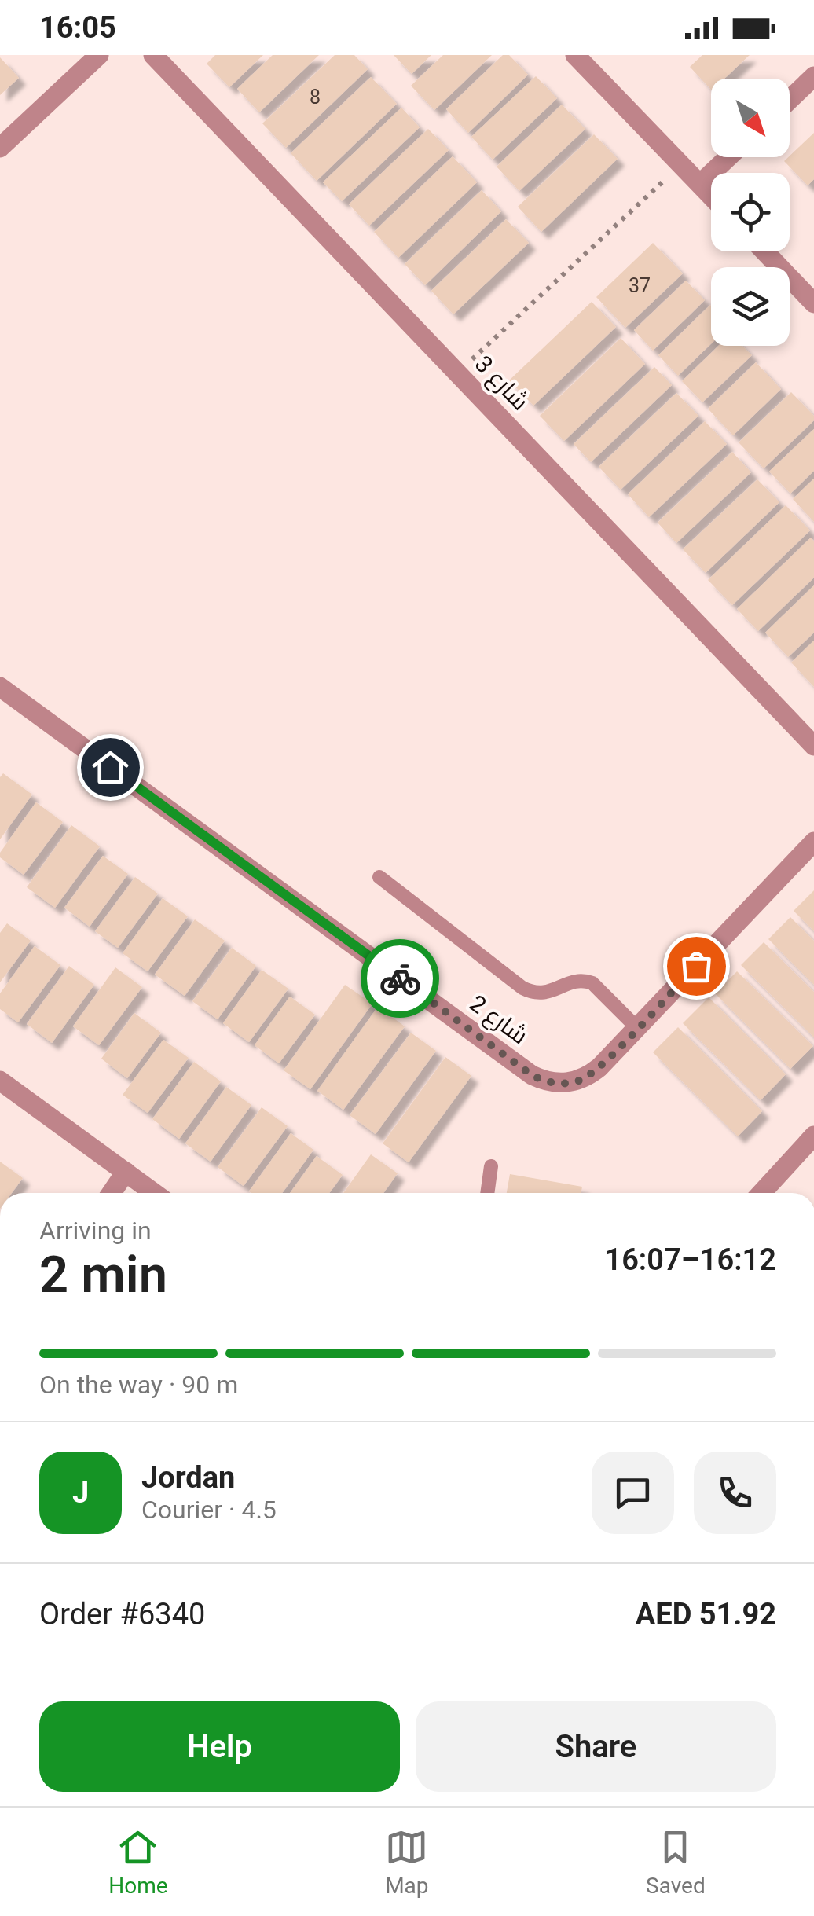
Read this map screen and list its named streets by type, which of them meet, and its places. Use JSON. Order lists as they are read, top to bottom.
{
  "streets": {
    "street": ["شارع 3", "شارع 2"]
  },
  "house_numbers": ["8", "37"],
  "north": "bottom right",
  "page": {
    "status": "16:05",
    "heading": ["2 min", "Arriving in", "16:07–16:12"],
    "panel": [
      "Jordan",
      "Courier · 4.5",
      "Order #6340",
      "AED 51.92"
    ],
    "bar": "On the way · 90 m",
    "round": "J",
    "buttons": ["Help", "Share"],
    "tabs": ["Home", "Map", "Saved"]
  }
}
